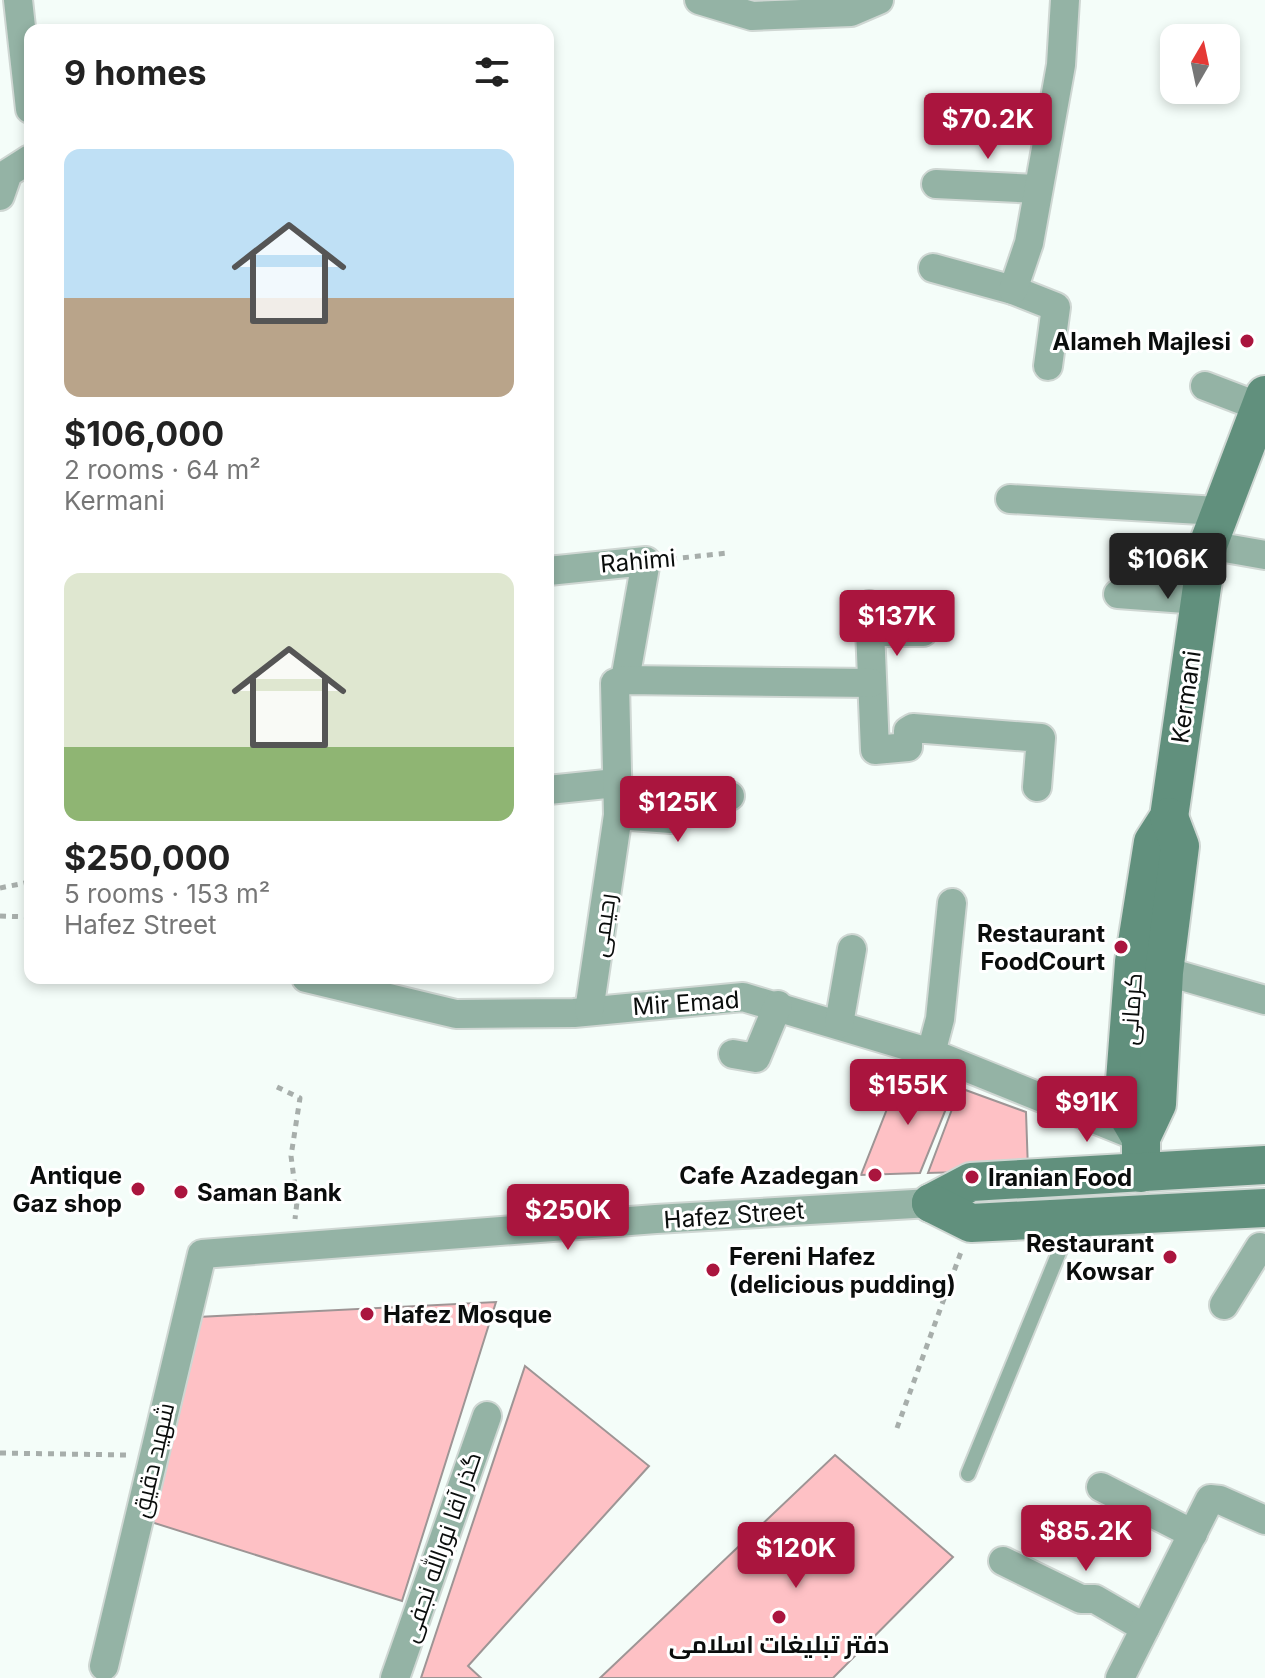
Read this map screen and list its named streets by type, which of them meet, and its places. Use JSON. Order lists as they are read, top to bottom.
{
  "streets": {
    "street": [
      "Rahimi",
      "Kermani",
      "رحیمی",
      "Mir Emad",
      "Hafez Street",
      "شهید دقیق",
      "گذر آقا نورالله نجفی"
    ]
  },
  "crossings": [
    ["Rahimi", "رحیمی"],
    ["Kermani", "Mir Emad"],
    ["Kermani", "Hafez Street"],
    ["رحیمی", "Mir Emad"],
    ["Mir Emad", "Hafez Street"],
    ["Hafez Street", "شهید دقیق"]
  ],
  "places": [
    "Alameh Majlesi",
    "Restaurant FoodCourt",
    "Cafe Azadegan",
    "Iranian Food",
    "Antique Gaz shop",
    "Saman Bank",
    "Restaurant Kowsar",
    "Fereni Hafez (delicious pudding)",
    "Hafez Mosque",
    "دفتر تبلیغات اسلامی"
  ],
  "north": "top",
  "page": {
    "heading": "9 homes",
    "price": [
      "$70.2K",
      "$106K",
      "$137K",
      "$125K",
      "$155K",
      "$91K",
      "$250K",
      "$85.2K",
      "$120K"
    ],
    "list": [
      {
        "name": "$106,000",
        "note": "2 rooms · 64 m² · Kermani"
      },
      {
        "name": "$250,000",
        "note": "5 rooms · 153 m² · Hafez Street"
      }
    ]
  }
}
